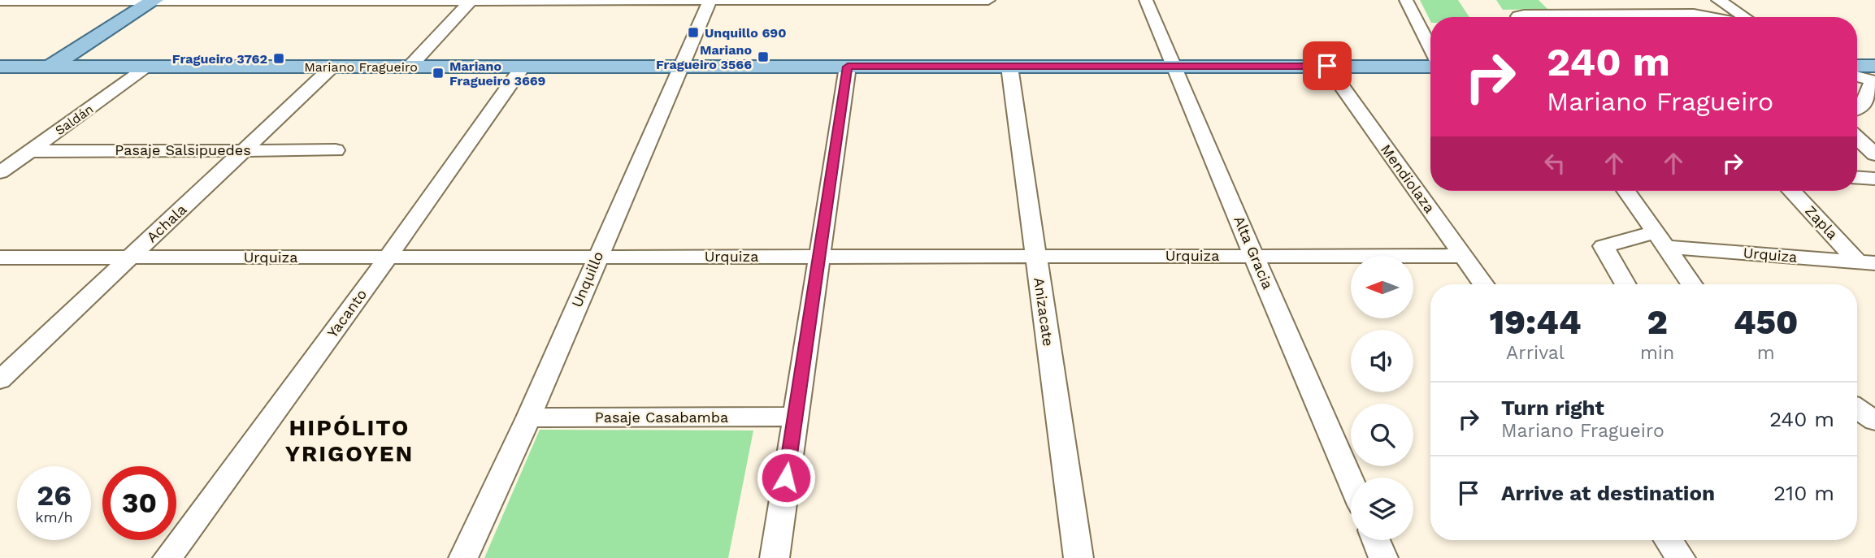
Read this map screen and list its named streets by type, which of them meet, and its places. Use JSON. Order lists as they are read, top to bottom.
{
  "streets": {
    "main road": ["Mariano Fragueiro"],
    "street": [
      "Saldán",
      "Pasaje Salsipuedes",
      "Mendiolaza",
      "Zapla",
      "Achala",
      "Alta Gracia",
      "Urquiza",
      "Unquillo",
      "Anizacate",
      "Yacanto",
      "Pasaje Casabamba"
    ]
  },
  "crossings": [
    ["Mariano Fragueiro", "Saldán"],
    ["Mariano Fragueiro", "Mendiolaza"],
    ["Mariano Fragueiro", "Achala"],
    ["Mariano Fragueiro", "Alta Gracia"],
    ["Mariano Fragueiro", "Unquillo"],
    ["Mariano Fragueiro", "Anizacate"],
    ["Mariano Fragueiro", "Yacanto"],
    ["Saldán", "Pasaje Salsipuedes"],
    ["Pasaje Salsipuedes", "Achala"],
    ["Mendiolaza", "Urquiza"],
    ["Zapla", "Urquiza"],
    ["Achala", "Urquiza"],
    ["Alta Gracia", "Urquiza"],
    ["Urquiza", "Unquillo"],
    ["Urquiza", "Anizacate"],
    ["Urquiza", "Yacanto"],
    ["Unquillo", "Pasaje Casabamba"]
  ],
  "districts": ["HIPÓLITO YRIGOYEN"],
  "places": {
    "transit": [
      "Unquillo 690",
      "Mariano Fragueiro 3566",
      "Fragueiro 3762",
      "Mariano Fragueiro 3669"
    ]
  },
  "north": "left",
  "page": {
    "turn": ["240 m", "Mariano Fragueiro"],
    "eta": [
      "19:44",
      "Arrival",
      "2",
      "min",
      "450",
      "m"
    ],
    "list": [
      {
        "name": "Turn right",
        "note": "Mariano Fragueiro",
        "value": "240 m"
      },
      {
        "name": "Arrive at destination",
        "value": "210 m"
      }
    ],
    "speed": "26 km/h",
    "limit": "30"
  }
}
